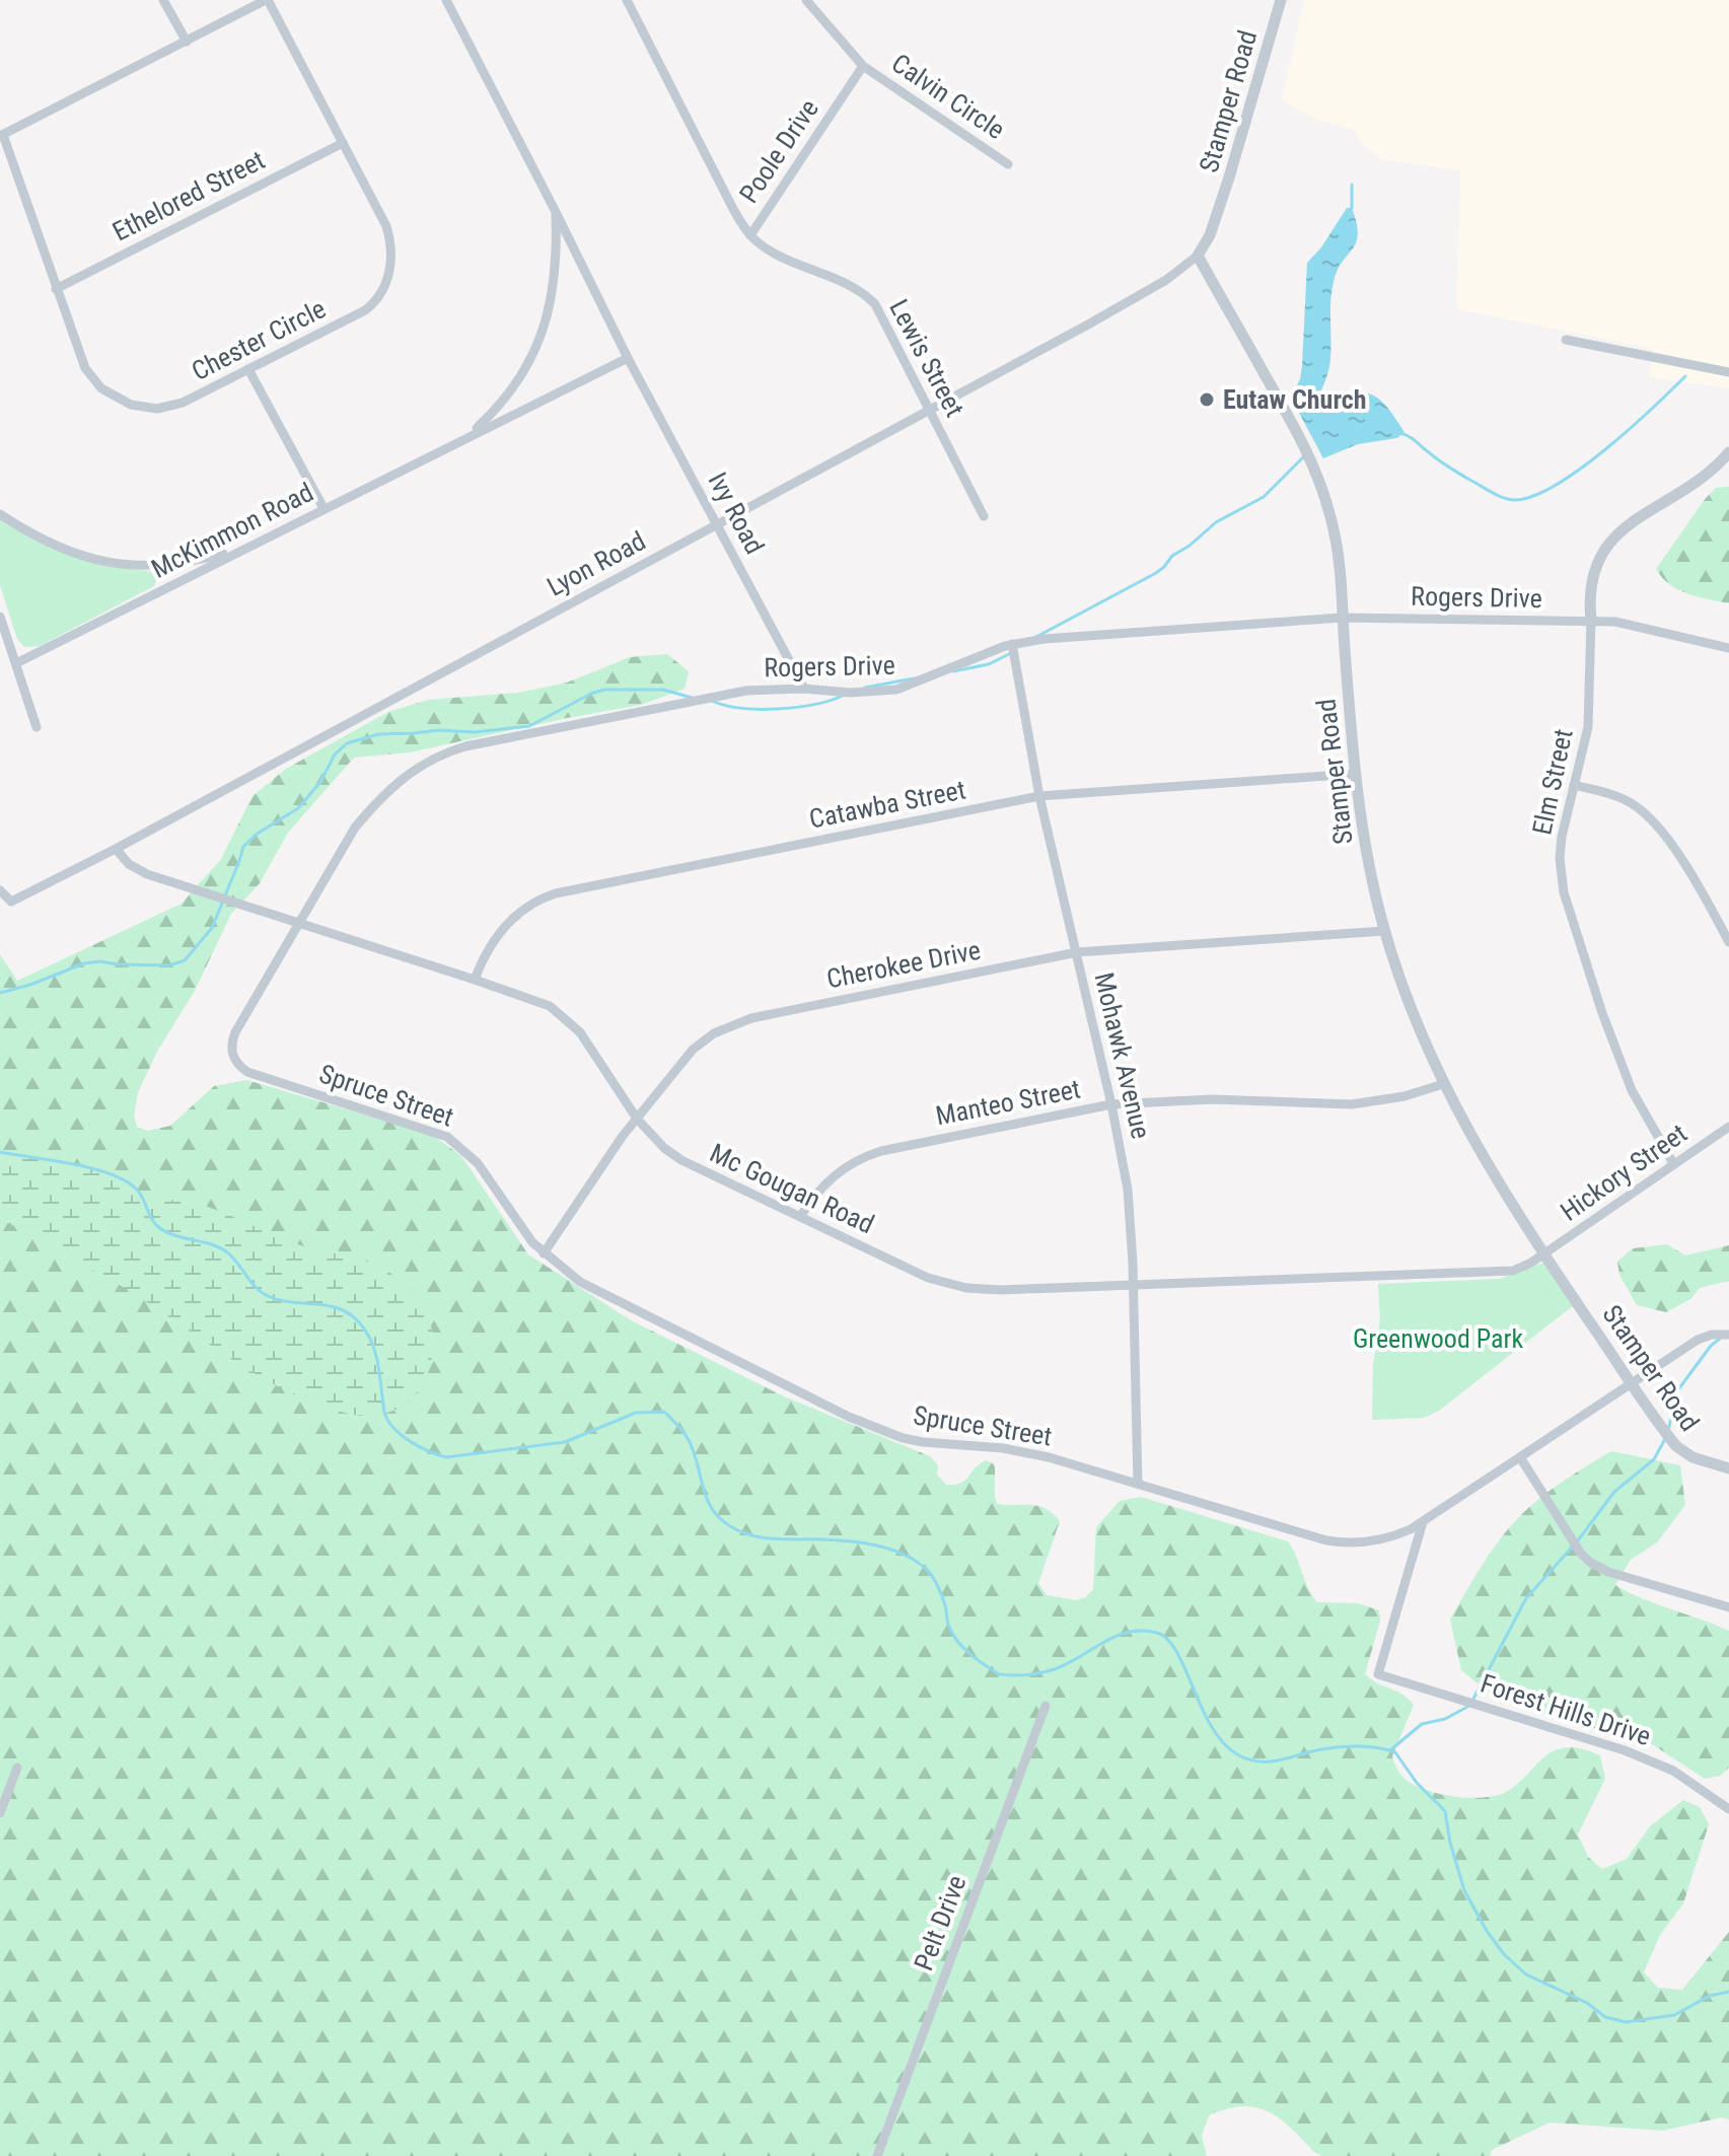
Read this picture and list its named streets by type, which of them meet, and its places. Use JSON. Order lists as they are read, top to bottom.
{
  "streets": {
    "street": [
      "Calvin Circle",
      "Stamper Road",
      "Poole Drive",
      "Ethelored Street",
      "Chester Circle",
      "Lewis Street",
      "Ivy Road",
      "McKimmon Road",
      "Lyon Road",
      "Rogers Drive",
      "Elm Street",
      "Catawba Street",
      "Cherokee Drive",
      "Mohawk Avenue",
      "Spruce Street",
      "Manteo Street",
      "Hickory Street",
      "Mc Gougan Road",
      "Forest Hills Drive",
      "Pelt Drive"
    ]
  },
  "crossings": [
    ["Calvin Circle", "Poole Drive"],
    ["Stamper Road", "Lyon Road"],
    ["Stamper Road", "Rogers Drive"],
    ["Stamper Road", "Catawba Street"],
    ["Stamper Road", "Cherokee Drive"],
    ["Stamper Road", "Spruce Street"],
    ["Stamper Road", "Manteo Street"],
    ["Stamper Road", "Hickory Street"],
    ["Stamper Road", "Mc Gougan Road"],
    ["Poole Drive", "Lewis Street"],
    ["Ethelored Street", "Chester Circle"],
    ["Lewis Street", "Lyon Road"],
    ["Ivy Road", "McKimmon Road"],
    ["Ivy Road", "Lyon Road"],
    ["Ivy Road", "Rogers Drive"],
    ["Lyon Road", "Mc Gougan Road"],
    ["Rogers Drive", "Elm Street"],
    ["Rogers Drive", "Mohawk Avenue"],
    ["Rogers Drive", "Spruce Street"],
    ["Rogers Drive", "Mc Gougan Road"],
    ["Elm Street", "Hickory Street"],
    ["Catawba Street", "Mohawk Avenue"],
    ["Catawba Street", "Mc Gougan Road"],
    ["Cherokee Drive", "Mohawk Avenue"],
    ["Cherokee Drive", "Spruce Street"],
    ["Cherokee Drive", "Mc Gougan Road"],
    ["Mohawk Avenue", "Spruce Street"],
    ["Mohawk Avenue", "Manteo Street"],
    ["Mohawk Avenue", "Mc Gougan Road"],
    ["Spruce Street", "Forest Hills Drive"],
    ["Manteo Street", "Mc Gougan Road"],
    ["Hickory Street", "Mc Gougan Road"]
  ],
  "parks": ["Greenwood Park"],
  "places": ["Eutaw Church"]
}
